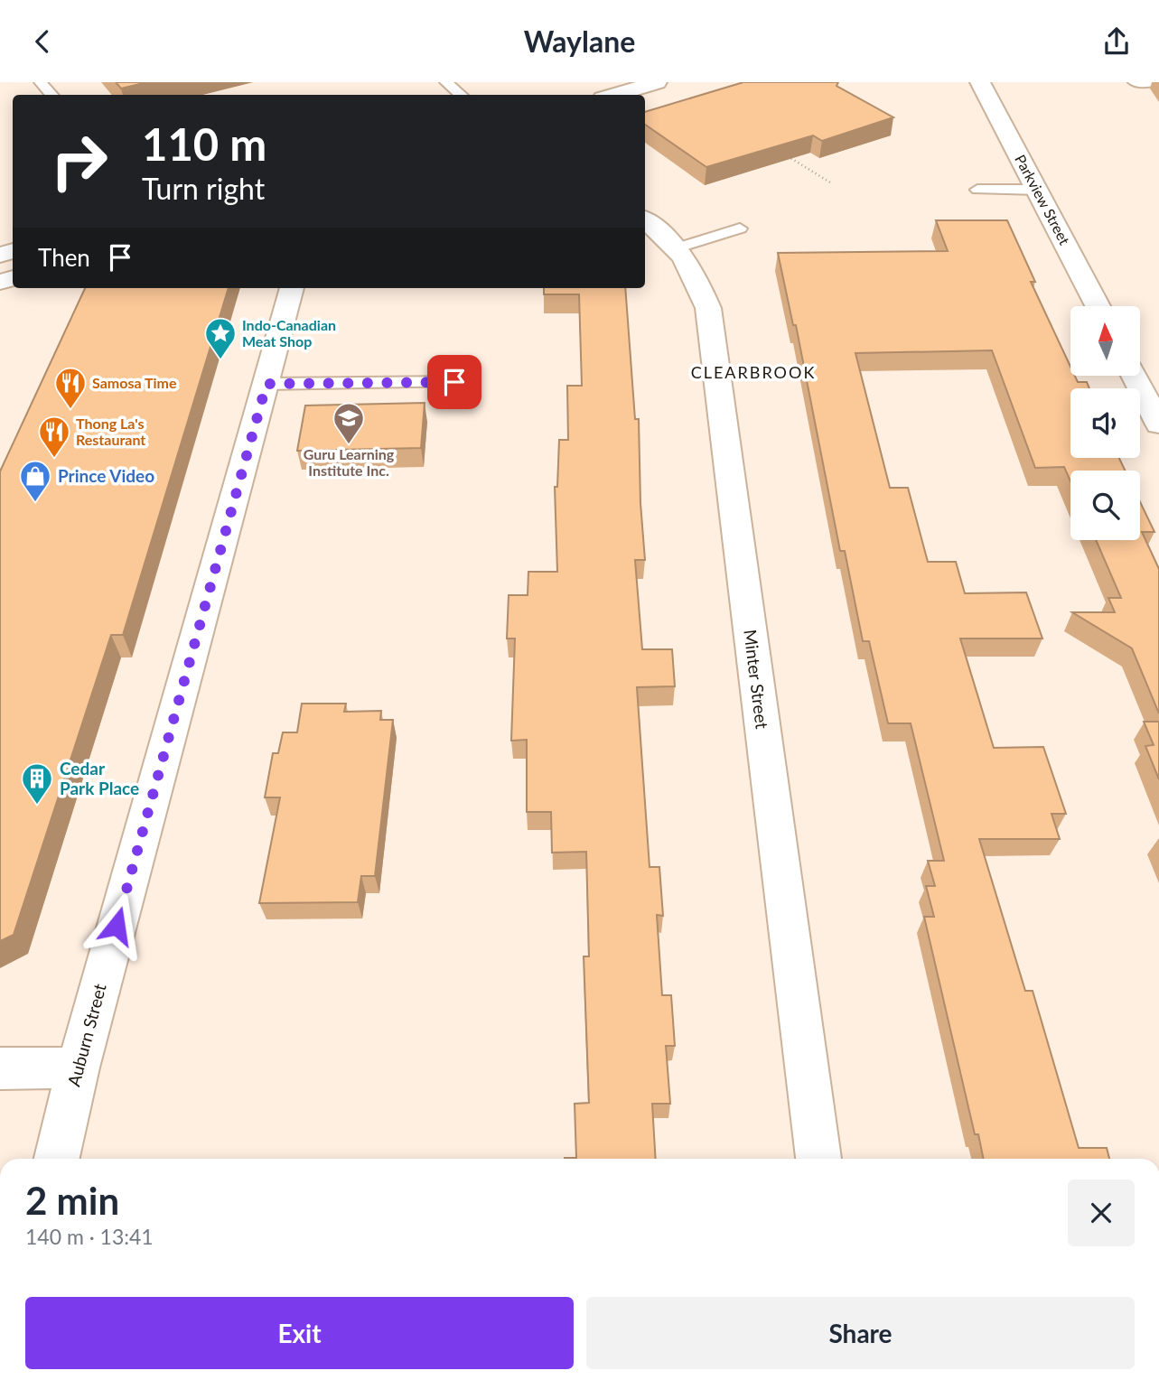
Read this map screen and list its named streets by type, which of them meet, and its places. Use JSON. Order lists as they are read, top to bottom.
{
  "streets": {
    "street": ["Parkview Street", "Minter Street", "Auburn Street"]
  },
  "districts": ["CLEARBROOK"],
  "places": {
    "place": ["Indo-Canadian Meat Shop"],
    "restaurant": ["Samosa Time", "Thong La's Restaurant"],
    "school or university": ["Guru Learning Institute Inc."],
    "shop": ["Prince Video"],
    "building": ["Cedar Park Place"]
  },
  "north": "top",
  "page": {
    "header": "Waylane",
    "turn": ["110 m", "Turn right"],
    "then": "Then",
    "heading": ["2 min", "140 m · 13:41"],
    "buttons": ["Exit", "Share"]
  }
}
